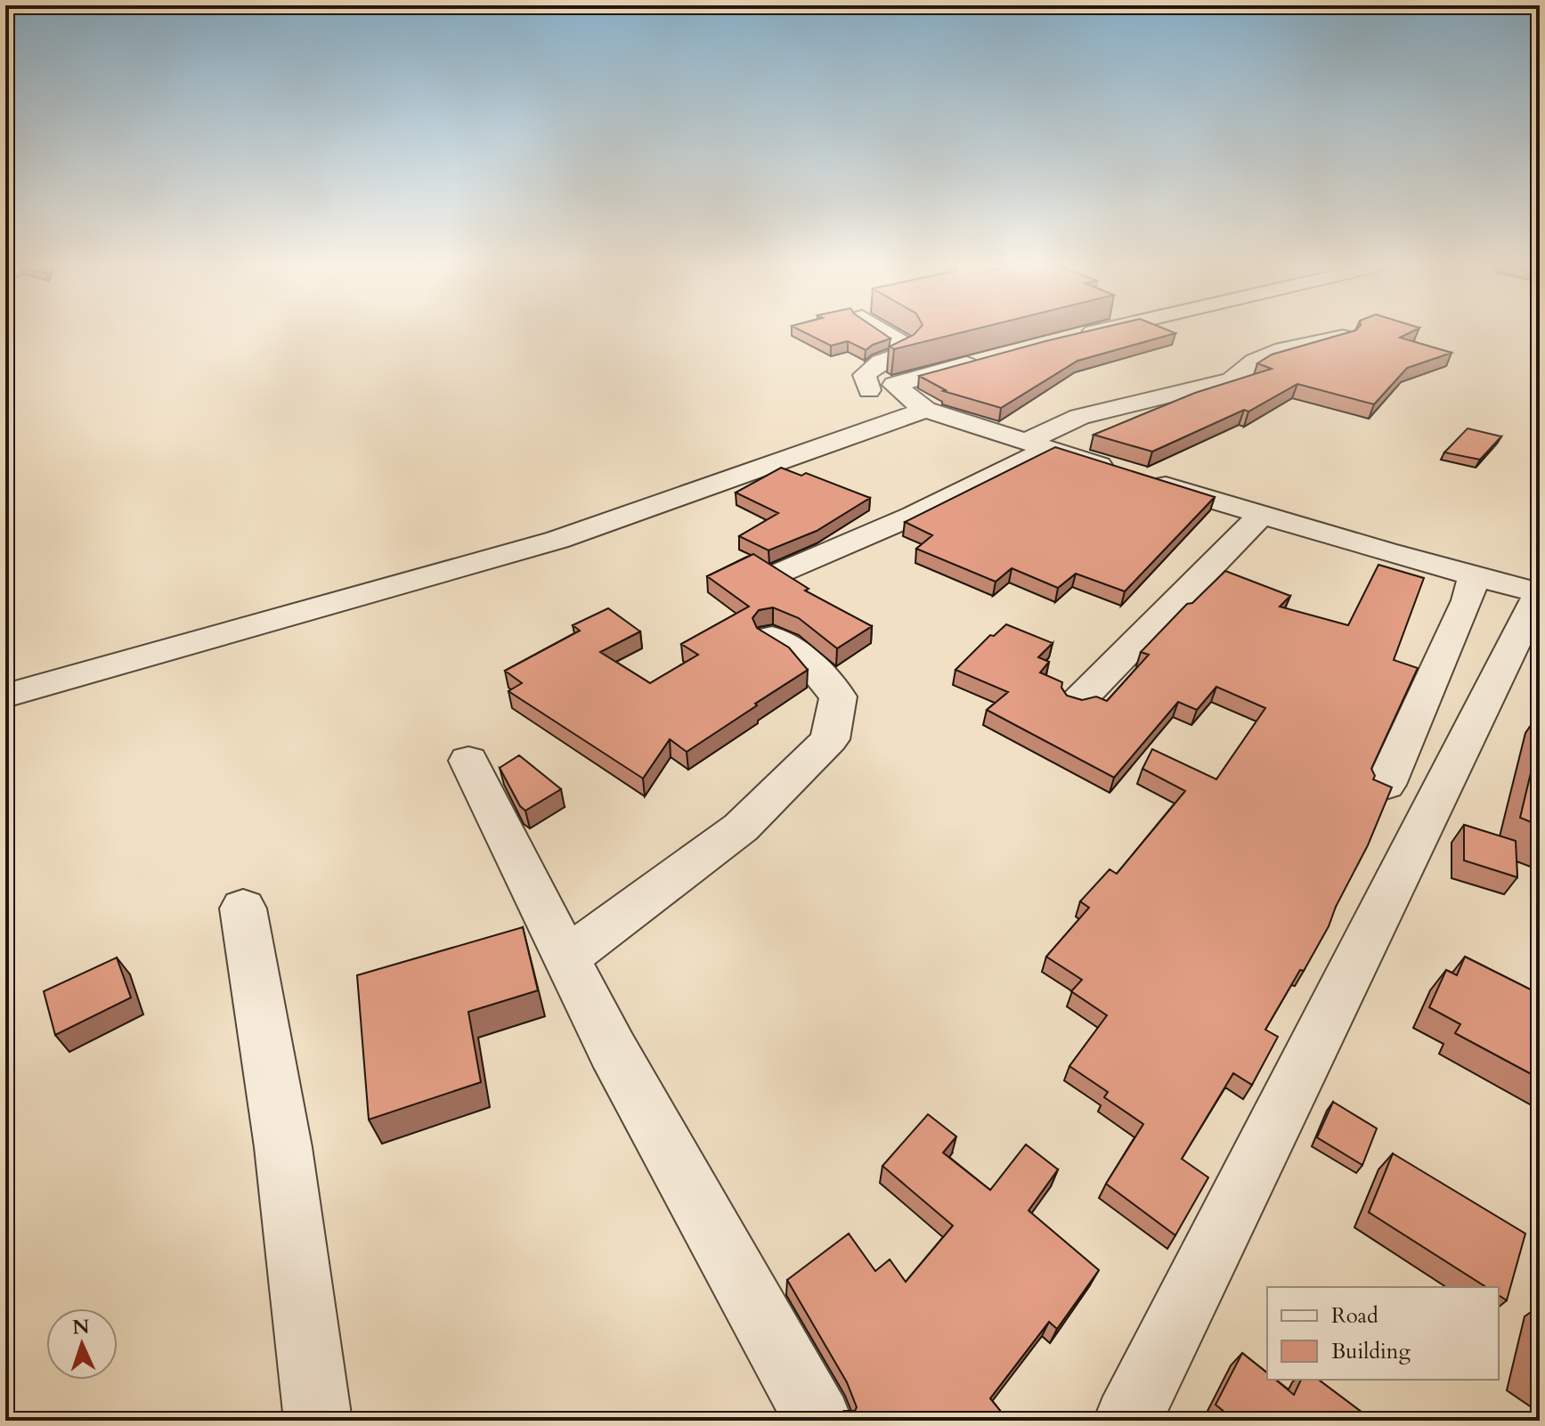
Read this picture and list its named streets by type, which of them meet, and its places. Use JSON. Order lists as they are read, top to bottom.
{
  "legend": ["Road", "Building"],
  "north": "top"
}
